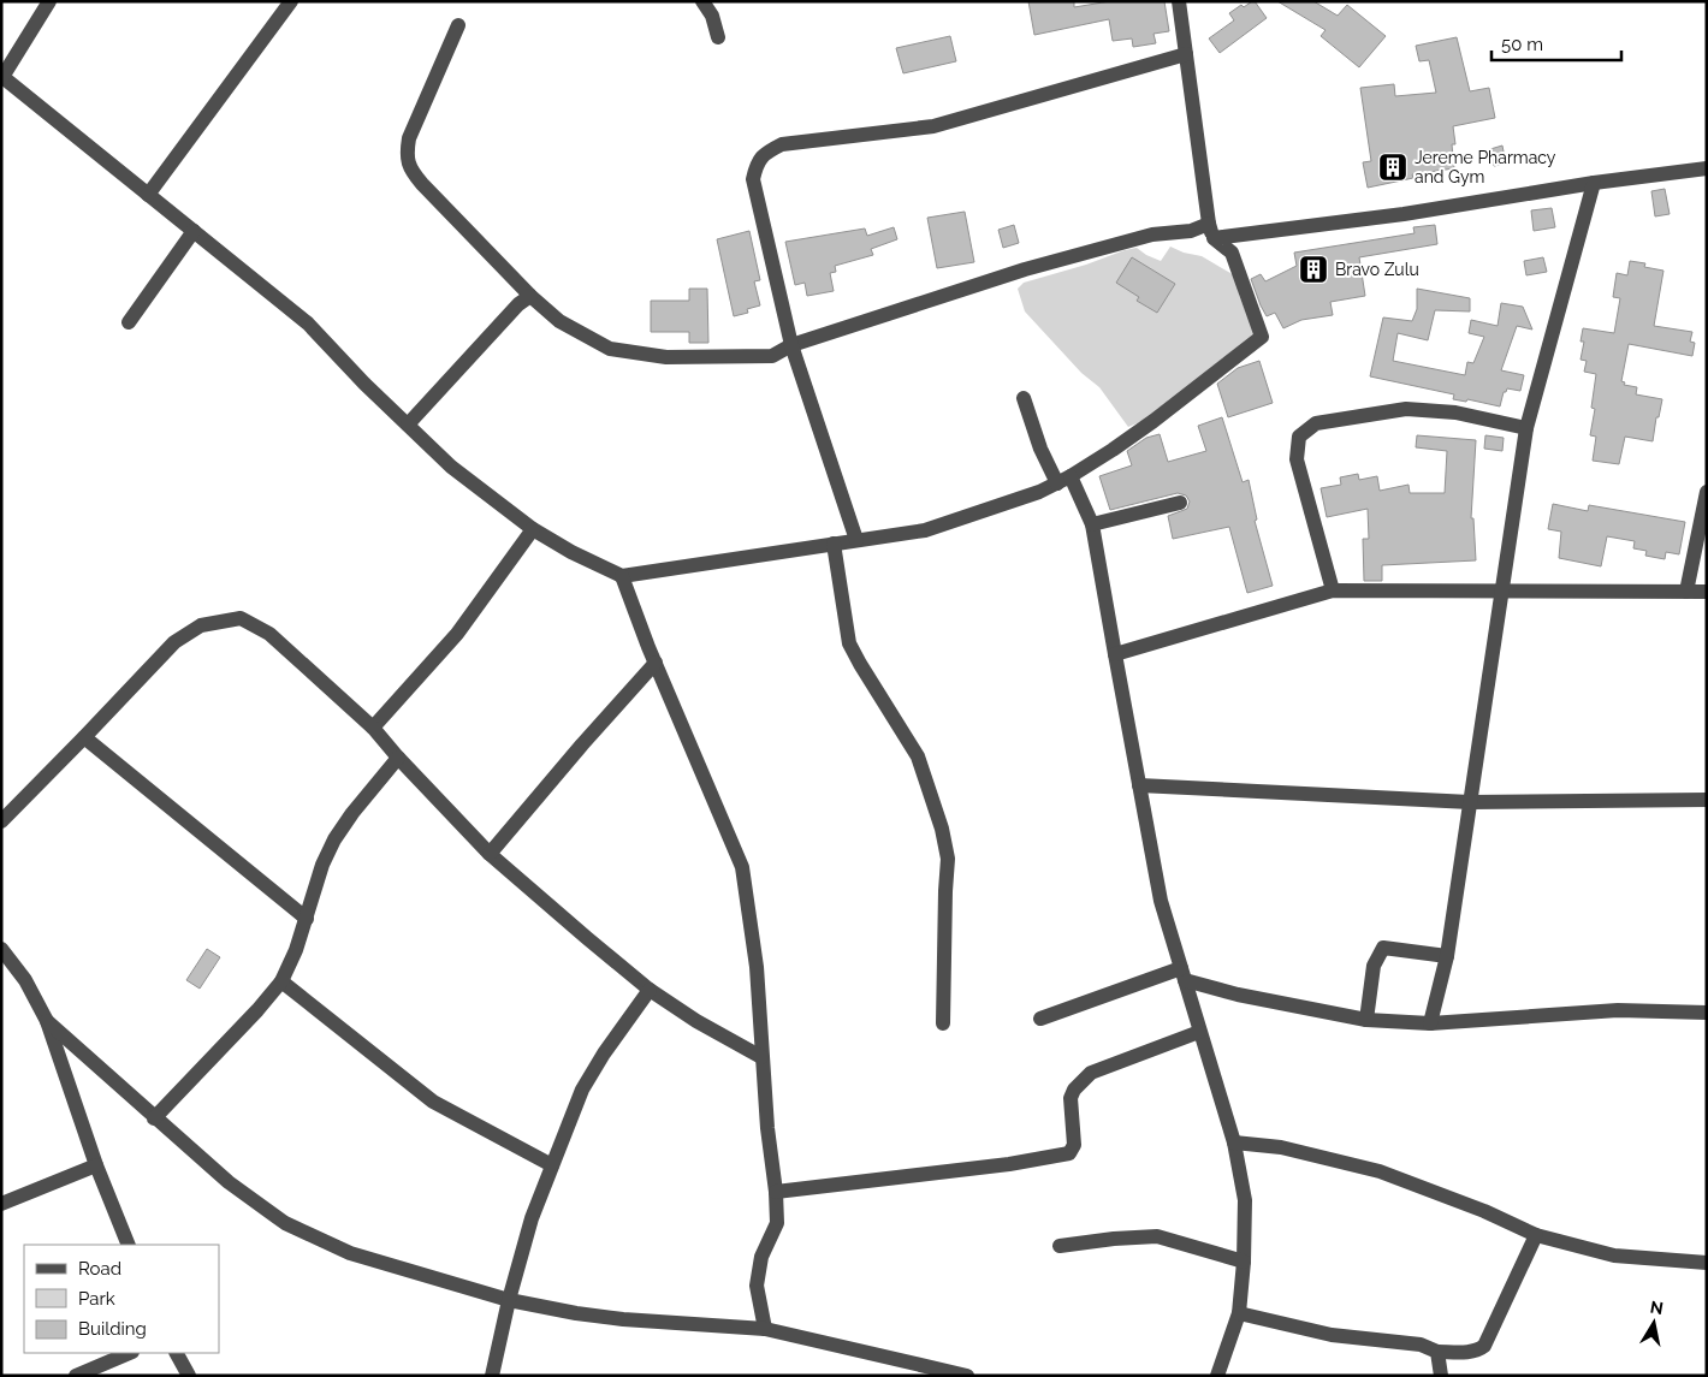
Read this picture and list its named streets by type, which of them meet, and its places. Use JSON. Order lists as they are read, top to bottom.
{
  "places": {
    "building": ["Jereme Pharmacy and Gym", "Bravo Zulu"]
  },
  "legend": ["Road", "Park", "Building"],
  "scale_bar": "50 m",
  "north": "top"
}
